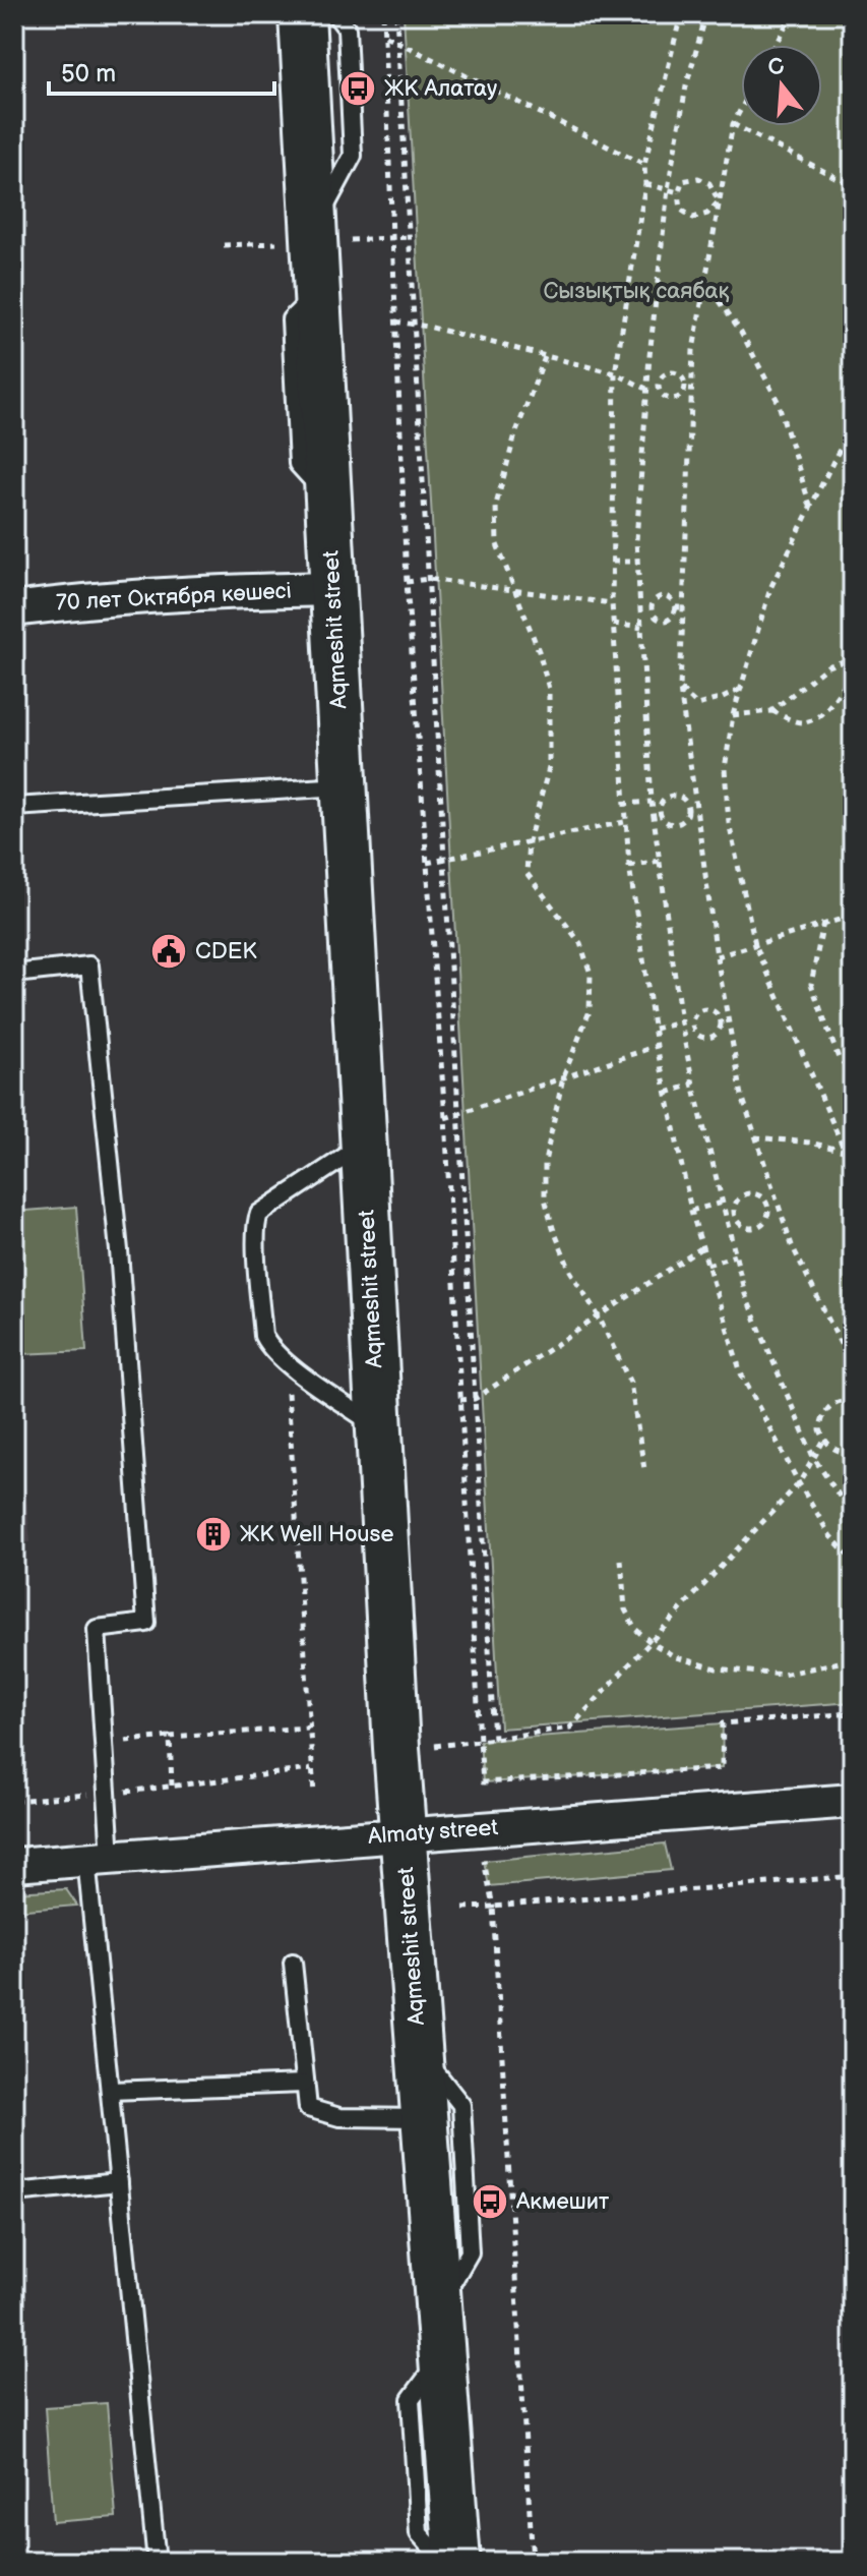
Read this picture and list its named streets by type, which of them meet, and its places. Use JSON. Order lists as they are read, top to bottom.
{
  "streets": {
    "main road": ["Aqmeshit street"],
    "street": ["70 лет Октября көшесі", "Almaty street"]
  },
  "crossings": [
    ["70 лет Октября көшесі", "Aqmeshit street"],
    ["Aqmeshit street", "Almaty street"]
  ],
  "parks": ["Сызықтық саябақ"],
  "places": {
    "bus stop": ["ЖК Алатау", "Акмешит"],
    "public building": ["CDEK"],
    "building": ["ЖК Well House"]
  },
  "scale_bar": "50 m",
  "north": "top"
}
